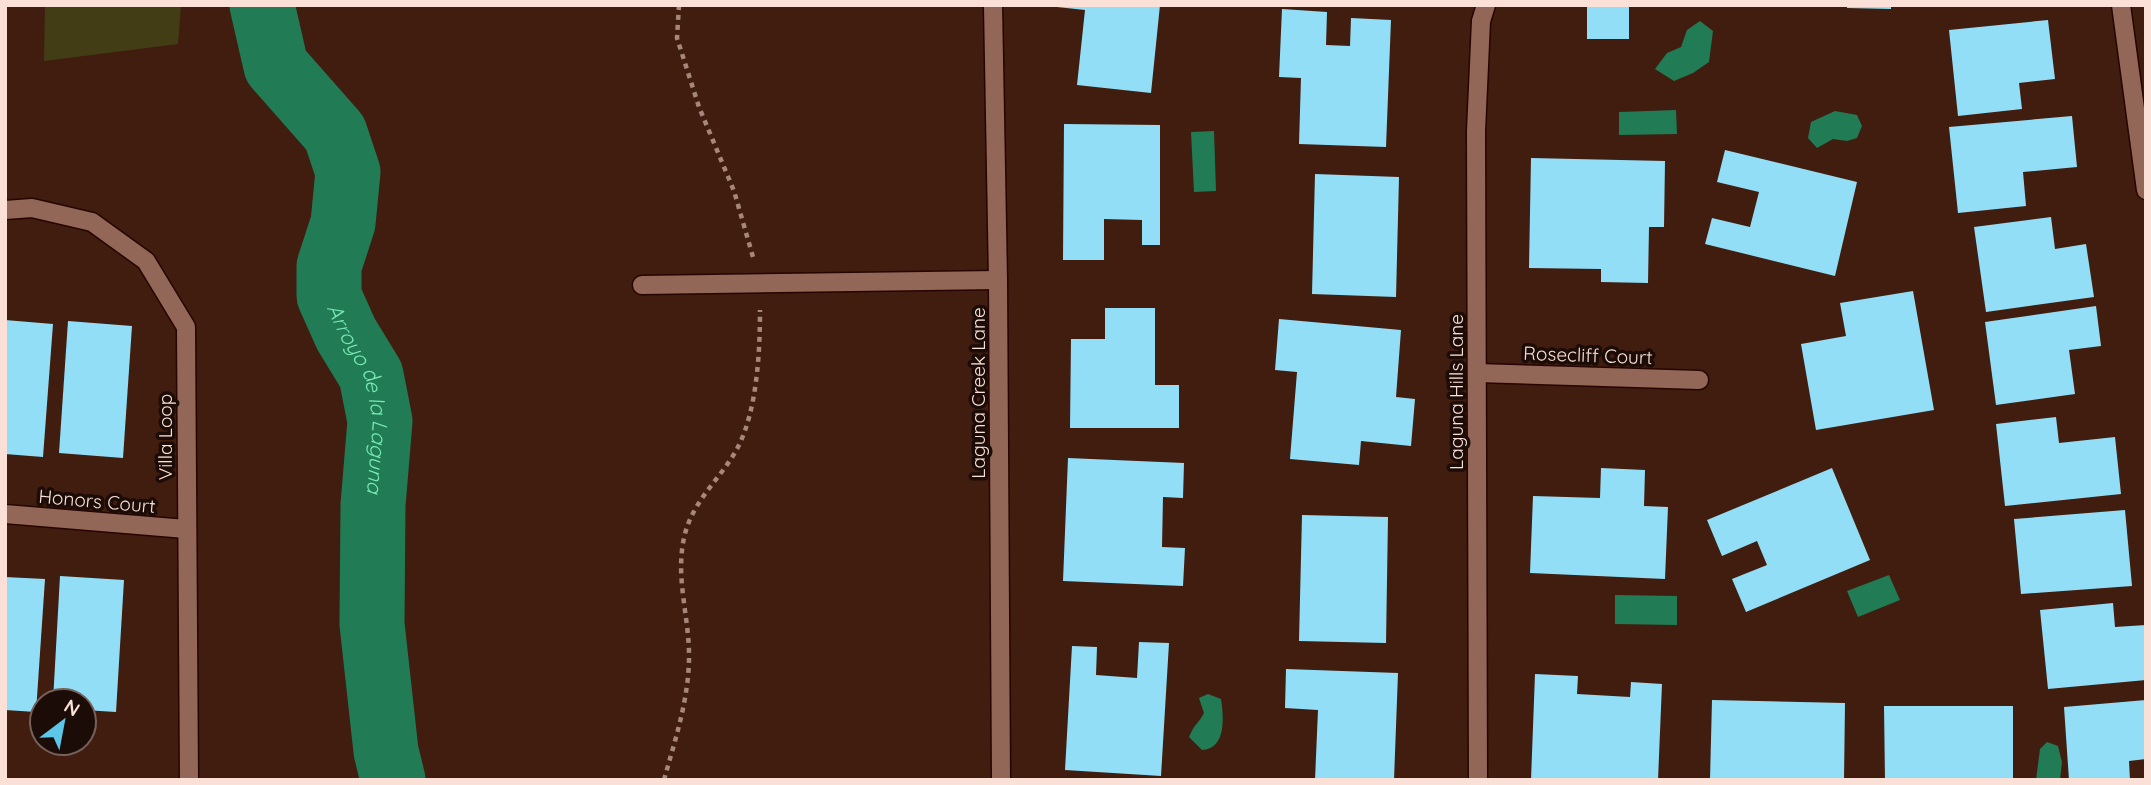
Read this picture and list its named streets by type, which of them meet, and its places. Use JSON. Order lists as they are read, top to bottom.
{
  "streets": {
    "street": [
      "Rosecliff Court",
      "Laguna Hills Lane",
      "Laguna Creek Lane",
      "Villa Loop",
      "Honors Court"
    ]
  },
  "crossings": [
    ["Rosecliff Court", "Laguna Hills Lane"],
    ["Villa Loop", "Honors Court"]
  ],
  "water": ["Arroyo de la Laguna"],
  "north": "top right"
}
